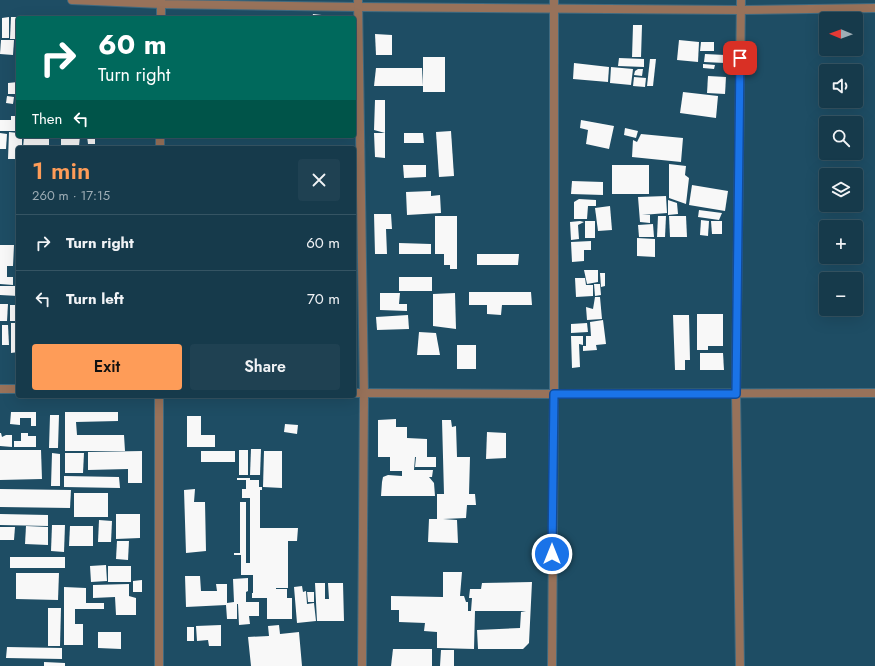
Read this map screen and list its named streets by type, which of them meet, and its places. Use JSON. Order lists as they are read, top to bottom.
{
  "north": "left",
  "page": {
    "map_buttons": ["+", "−"],
    "turn": ["60 m", "Turn right"],
    "then": "Then",
    "heading": ["1 min", "260 m · 17:15"],
    "list": [
      {
        "name": "Turn right",
        "value": "60 m"
      },
      {
        "name": "Turn left",
        "value": "70 m"
      }
    ],
    "buttons": ["Exit", "Share"]
  }
}
